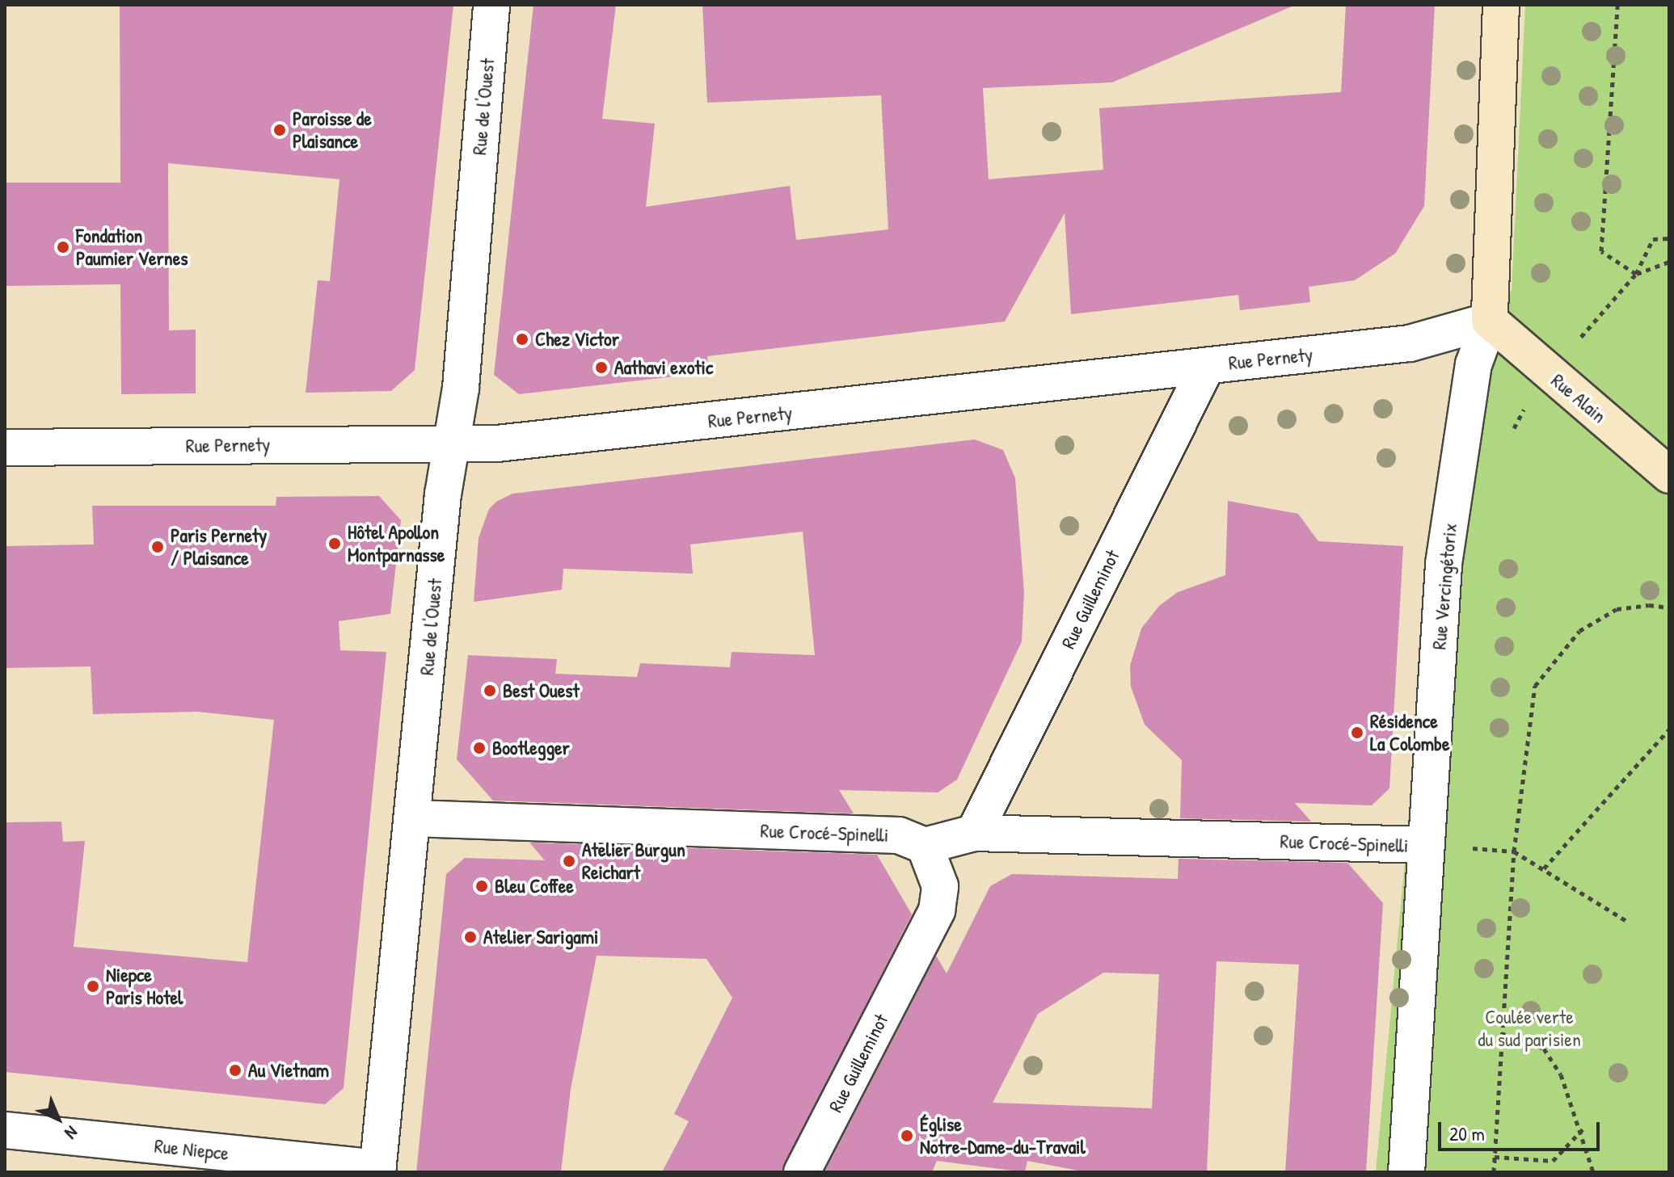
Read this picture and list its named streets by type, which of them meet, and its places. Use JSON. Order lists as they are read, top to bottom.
{
  "streets": {
    "main road": ["Rue Alain", "Rue Vercingétorix"],
    "street": [
      "Rue de l'Ouest",
      "Rue Pernety",
      "Rue Guilleminot",
      "Rue Crocé-Spinelli",
      "Rue Niepce"
    ]
  },
  "crossings": [
    ["Rue de l'Ouest", "Rue Pernety"],
    ["Rue de l'Ouest", "Rue Crocé-Spinelli"],
    ["Rue de l'Ouest", "Rue Niepce"],
    ["Rue Pernety", "Rue Alain"],
    ["Rue Pernety", "Rue Vercingétorix"],
    ["Rue Pernety", "Rue Guilleminot"],
    ["Rue Alain", "Rue Vercingétorix"],
    ["Rue Vercingétorix", "Rue Crocé-Spinelli"],
    ["Rue Guilleminot", "Rue Crocé-Spinelli"]
  ],
  "parks": ["Coulée verte du sud parisien"],
  "places": [
    "Paroisse de Plaisance",
    "Fondation Paumier Vernes",
    "Chez Victor",
    "Aathavi exotic",
    "Hôtel Apollon Montparnasse",
    "Paris Pernety / Plaisance",
    "Best Ouest",
    "Résidence La Colombe",
    "Bootlegger",
    "Atelier Burgun Reichart",
    "Bleu Coffee",
    "Atelier Sarigami",
    "Niepce Paris Hotel",
    "Au Vietnam",
    "Église Notre-Dame-du-Travail"
  ],
  "scale_bar": "20 m",
  "north": "bottom right"
}
